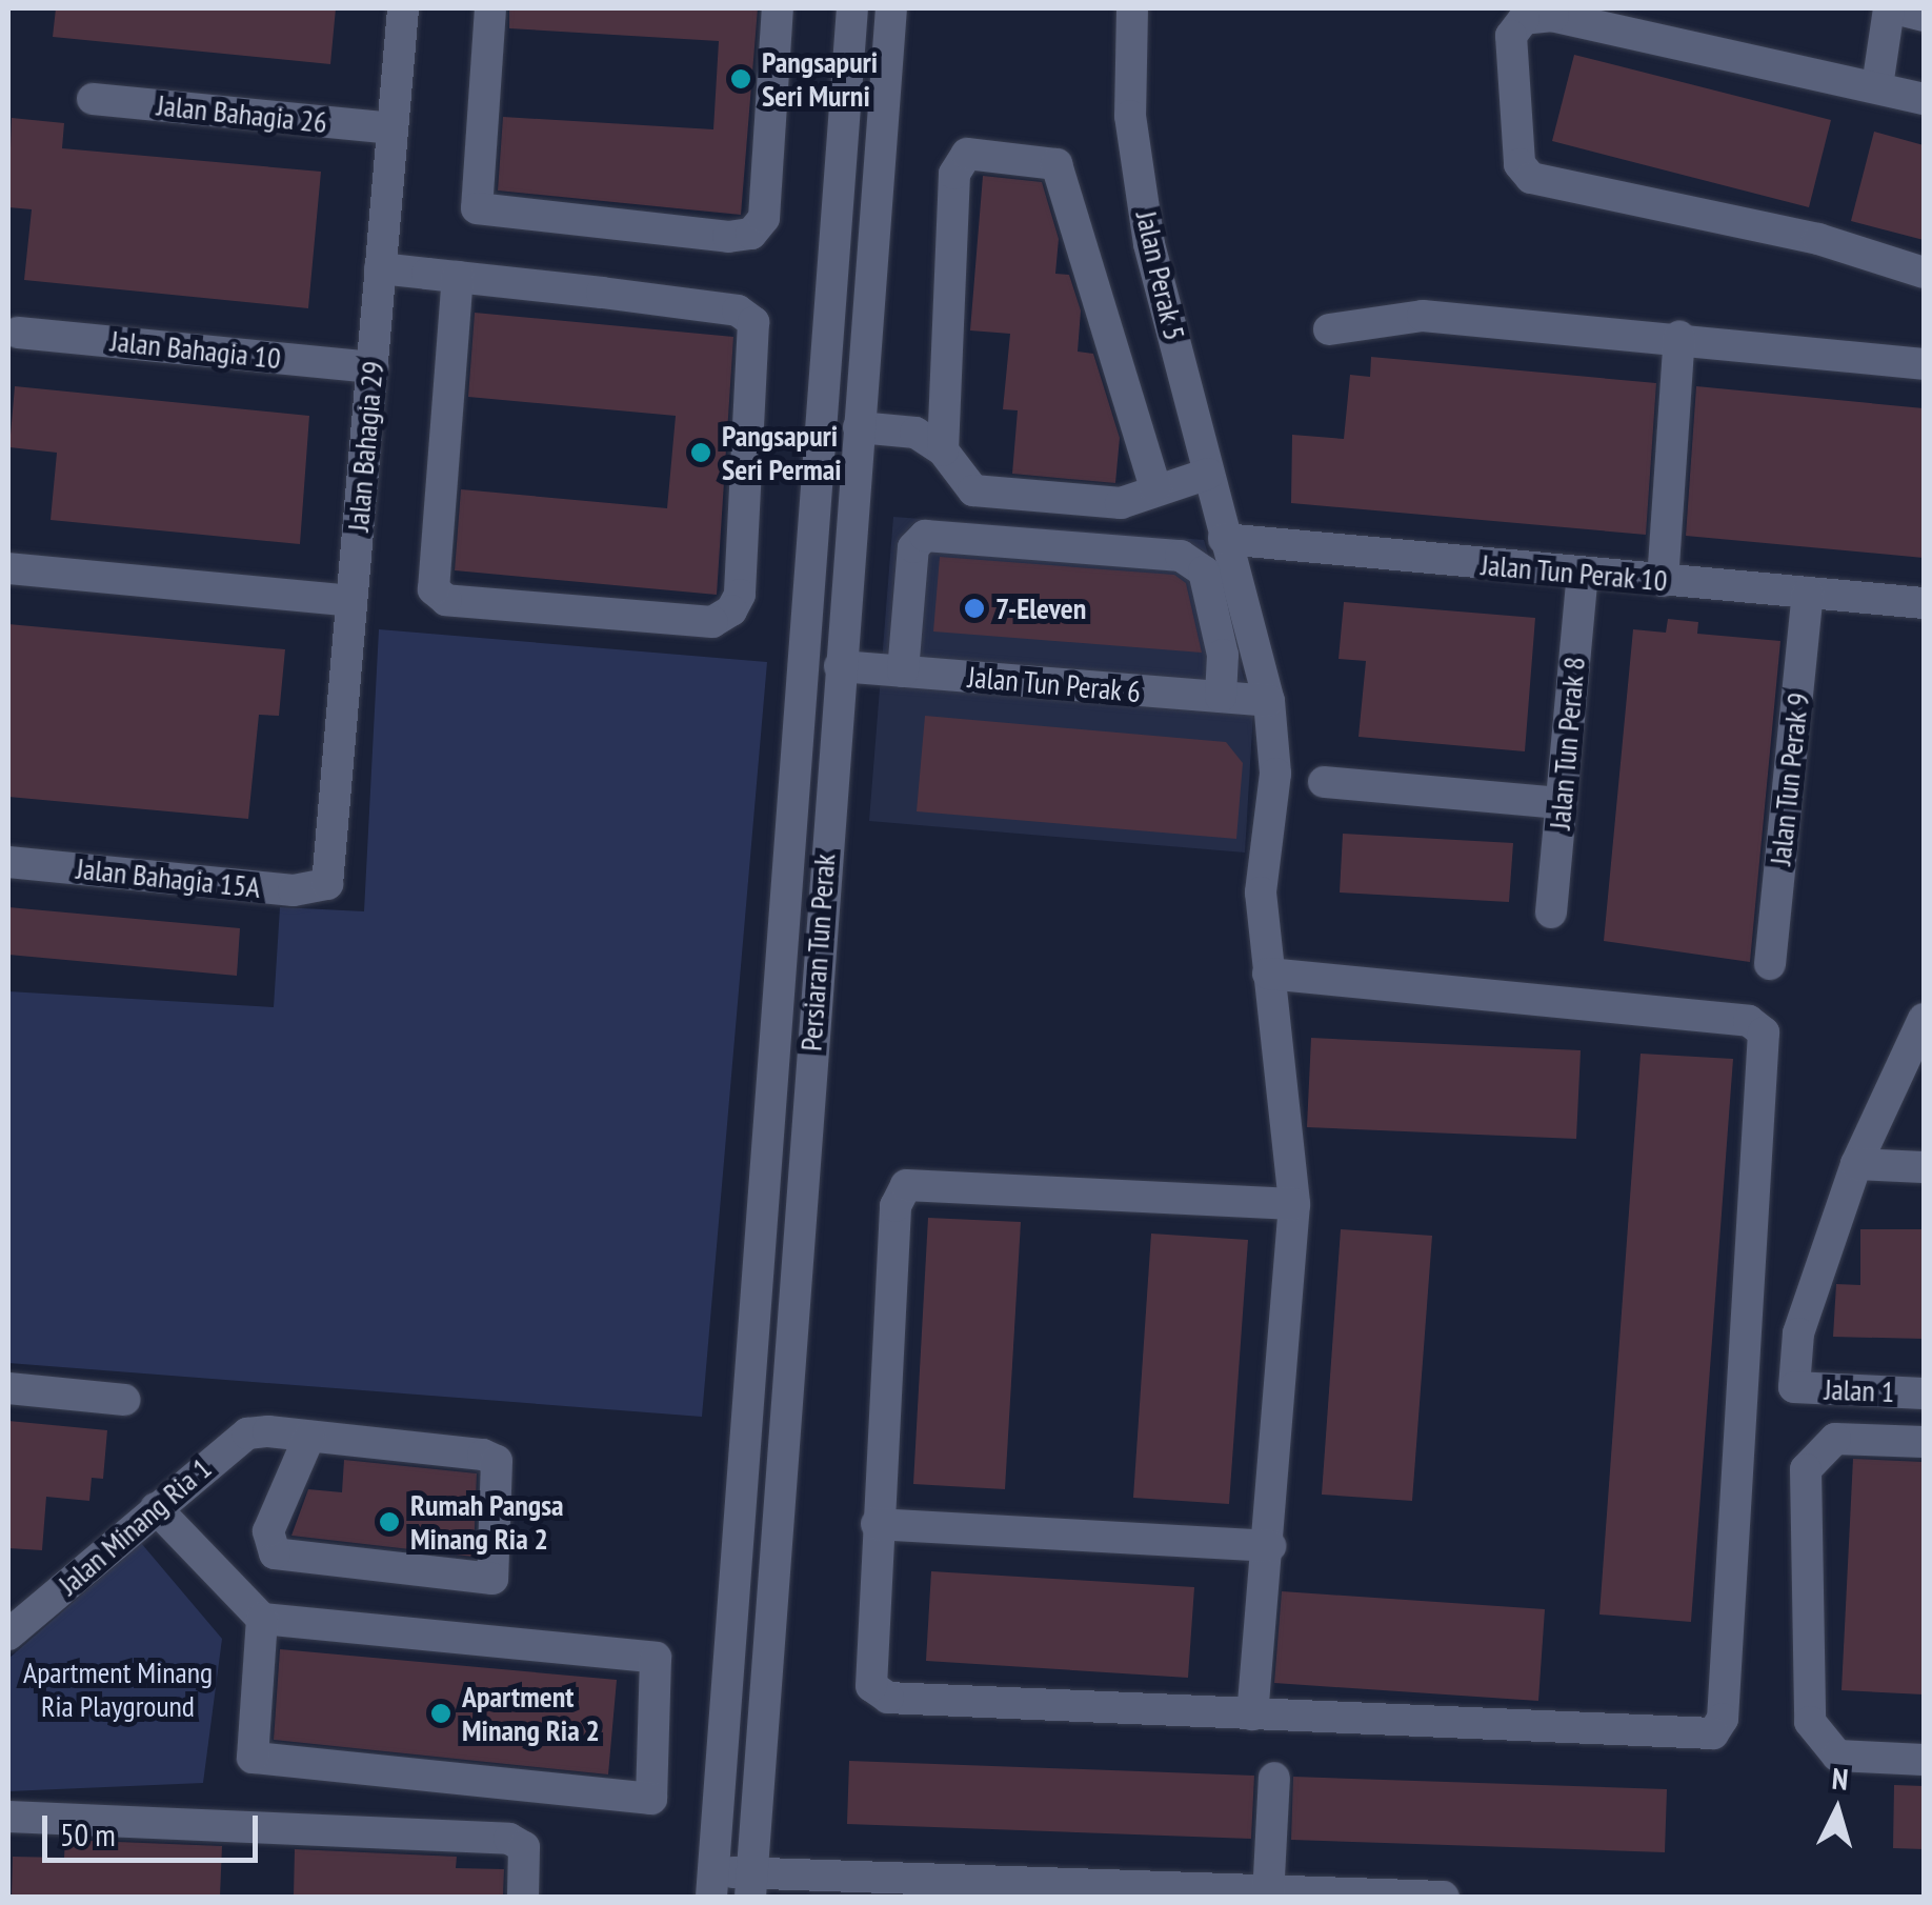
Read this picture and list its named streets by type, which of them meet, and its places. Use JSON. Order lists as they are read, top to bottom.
{
  "streets": {
    "street": [
      "Jalan Bahagia 26",
      "Jalan Perak 5",
      "Jalan Bahagia 10",
      "Jalan Bahagia 29",
      "Jalan Tun Perak 10",
      "Jalan Tun Perak 6",
      "Jalan Tun Perak 8",
      "Jalan Tun Perak 9",
      "Jalan Bahagia 15A",
      "Persiaran Tun Perak",
      "Jalan 1",
      "Jalan Minang Ria 1"
    ]
  },
  "crossings": [
    ["Jalan Bahagia 26", "Jalan Bahagia 29"],
    ["Jalan Perak 5", "Jalan Tun Perak 10"],
    ["Jalan Perak 5", "Jalan Tun Perak 6"],
    ["Jalan Bahagia 10", "Jalan Bahagia 29"],
    ["Jalan Bahagia 29", "Jalan Bahagia 15A"],
    ["Jalan Tun Perak 10", "Jalan Tun Perak 8"],
    ["Jalan Tun Perak 10", "Jalan Tun Perak 9"],
    ["Jalan Tun Perak 6", "Persiaran Tun Perak"]
  ],
  "parks": ["Apartment Minang Ria Playground"],
  "places": [
    "Pangsapuri Seri Murni",
    "Pangsapuri Seri Permai",
    "7-Eleven",
    "Rumah Pangsa Minang Ria 2",
    "Apartment Minang Ria 2"
  ],
  "scale_bar": "50 m",
  "north": "top"
}
